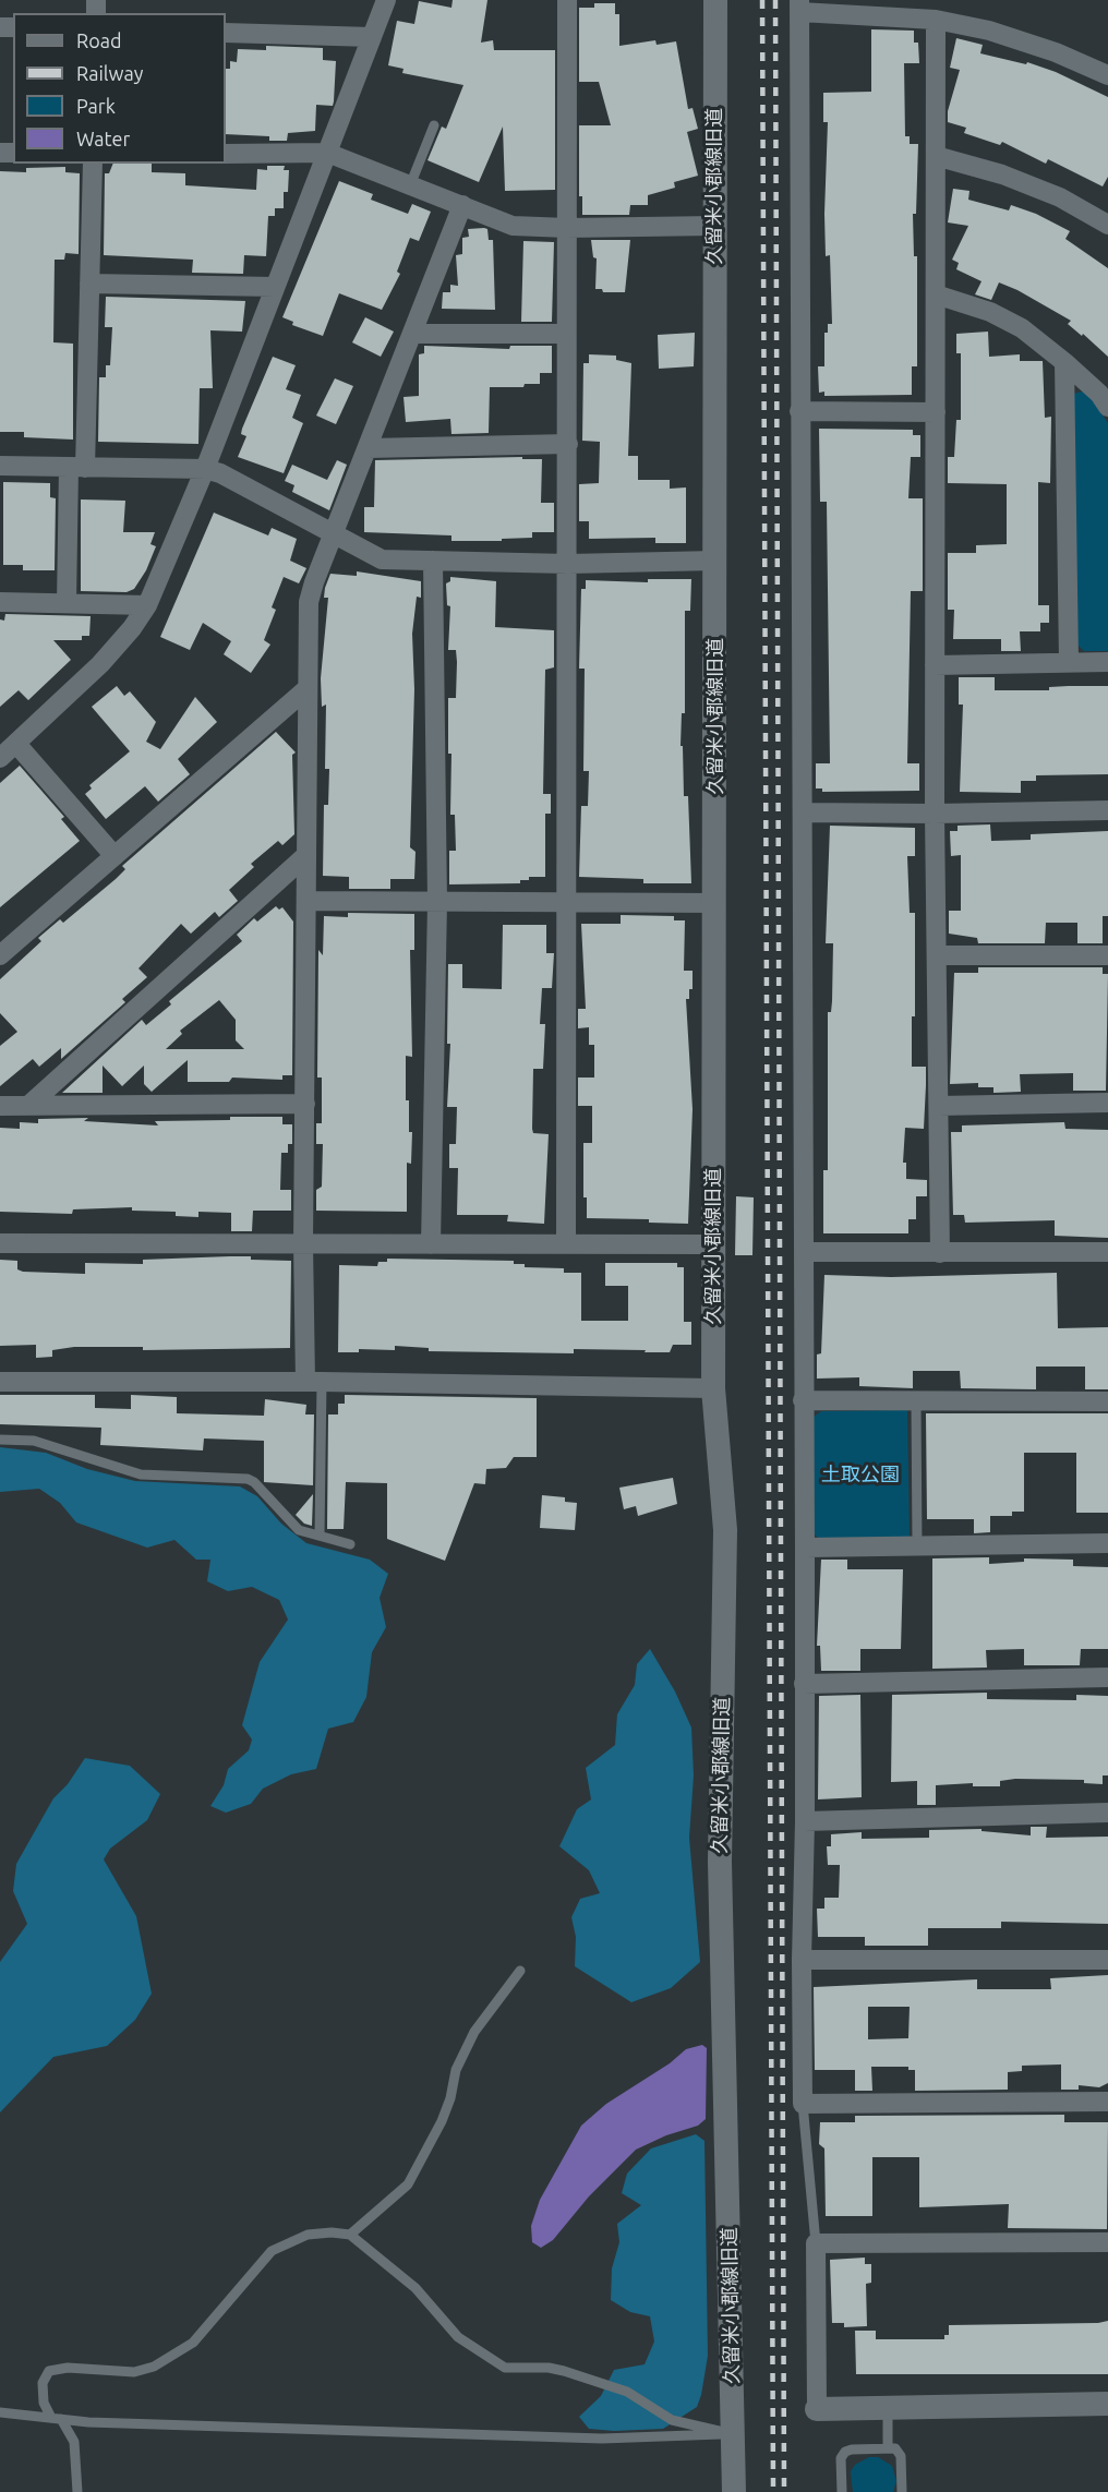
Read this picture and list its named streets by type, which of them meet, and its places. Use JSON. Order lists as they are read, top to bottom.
{
  "streets": {
    "street": ["久留米小郡線旧道"]
  },
  "parks": ["土取公園"],
  "legend": [
    "Road",
    "Railway",
    "Park",
    "Water"
  ]
}
